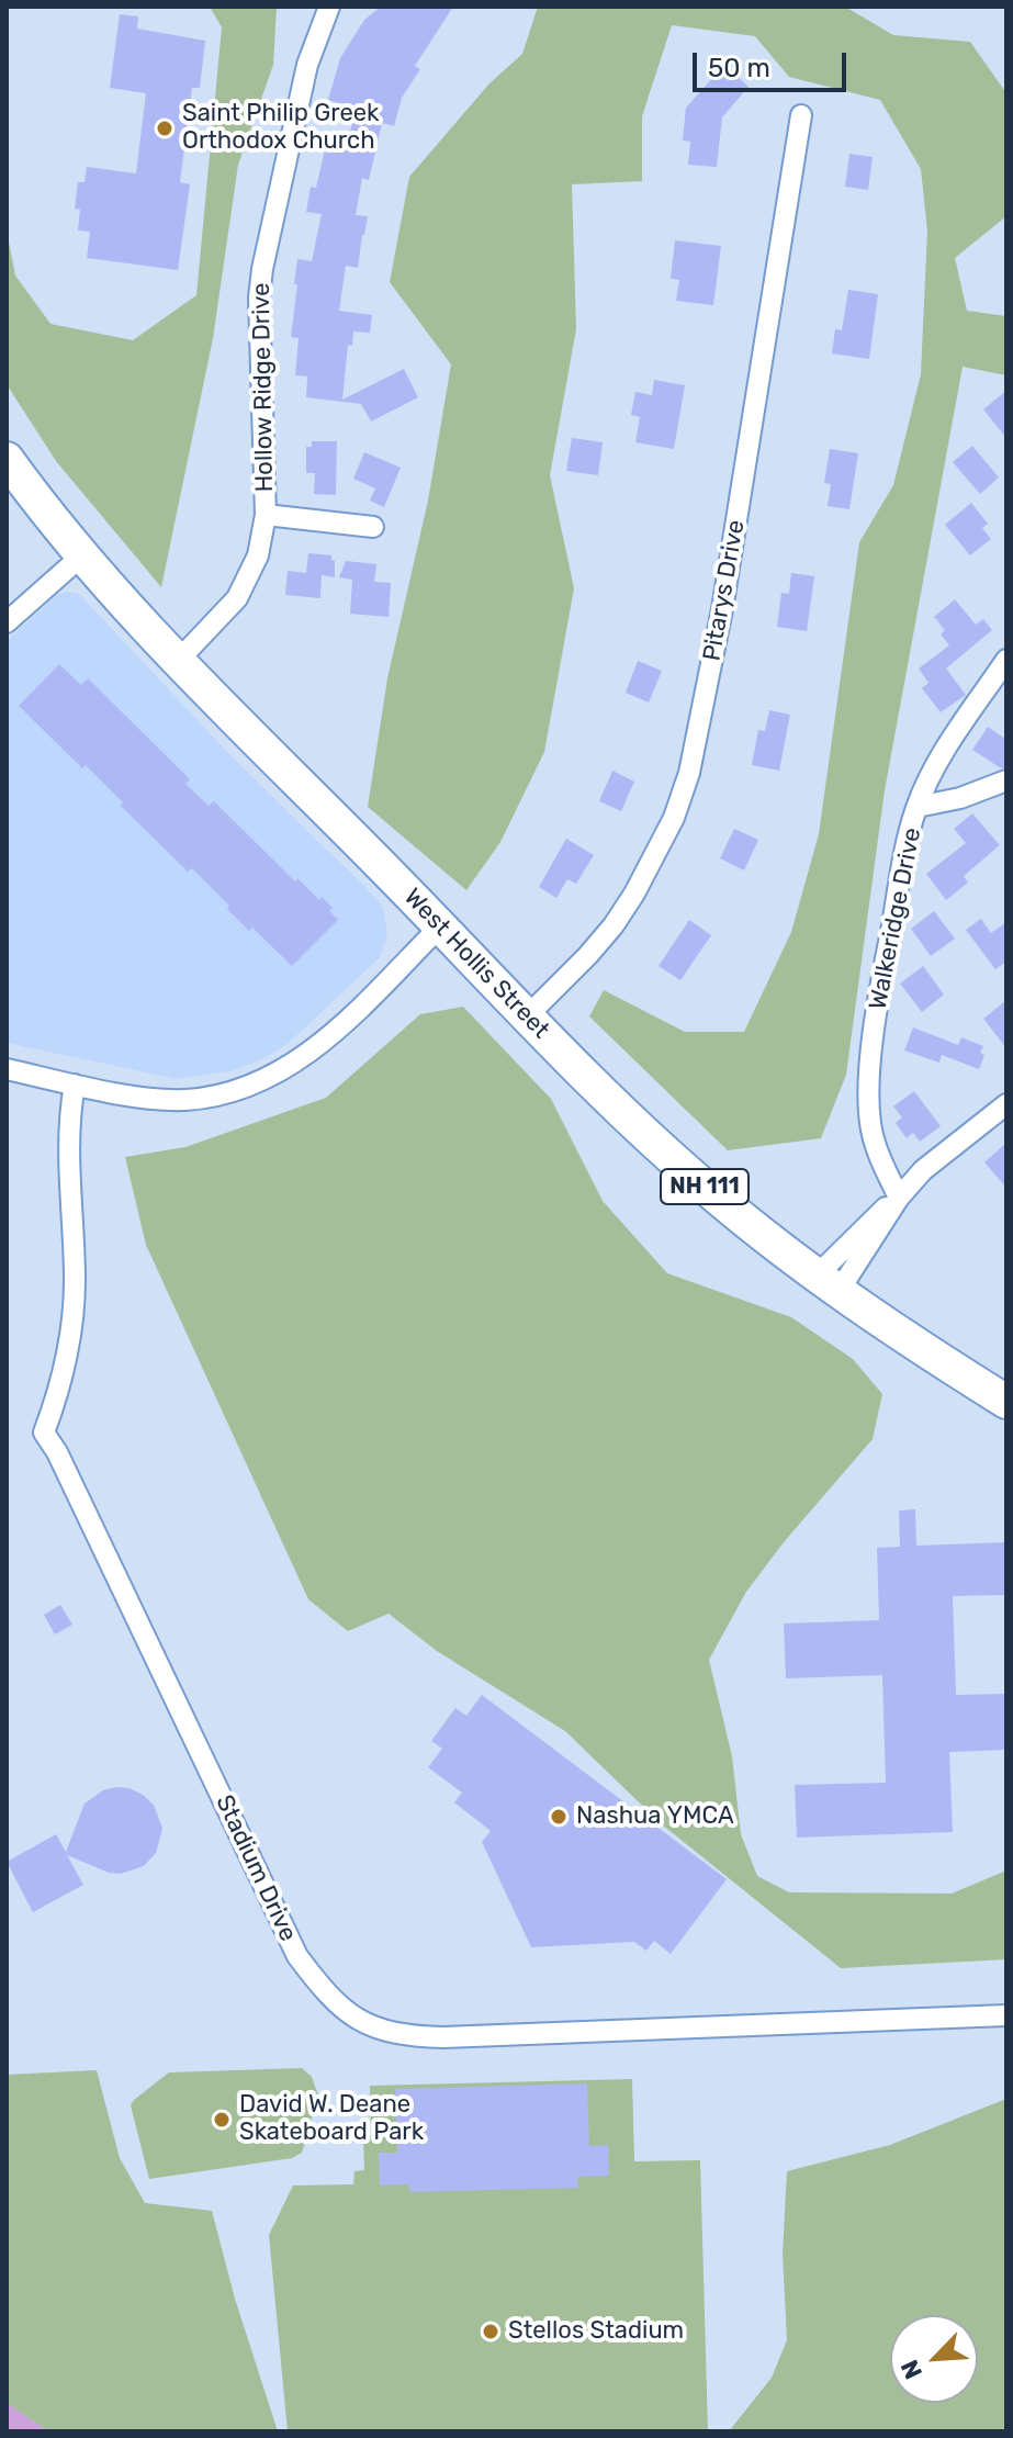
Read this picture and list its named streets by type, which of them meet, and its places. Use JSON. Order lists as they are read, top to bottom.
{
  "streets": {
    "main road": ["West Hollis Street", "NH 111"],
    "street": [
      "Hollow Ridge Drive",
      "Pitarys Drive",
      "Walkeridge Drive",
      "Stadium Drive"
    ]
  },
  "crossings": [
    ["Hollow Ridge Drive", "West Hollis Street"],
    ["Pitarys Drive", "West Hollis Street"]
  ],
  "places": [
    "Saint Philip Greek Orthodox Church",
    "Nashua YMCA",
    "David W. Deane Skateboard Park",
    "Stellos Stadium"
  ],
  "scale_bar": "50 m",
  "north": "bottom left"
}
